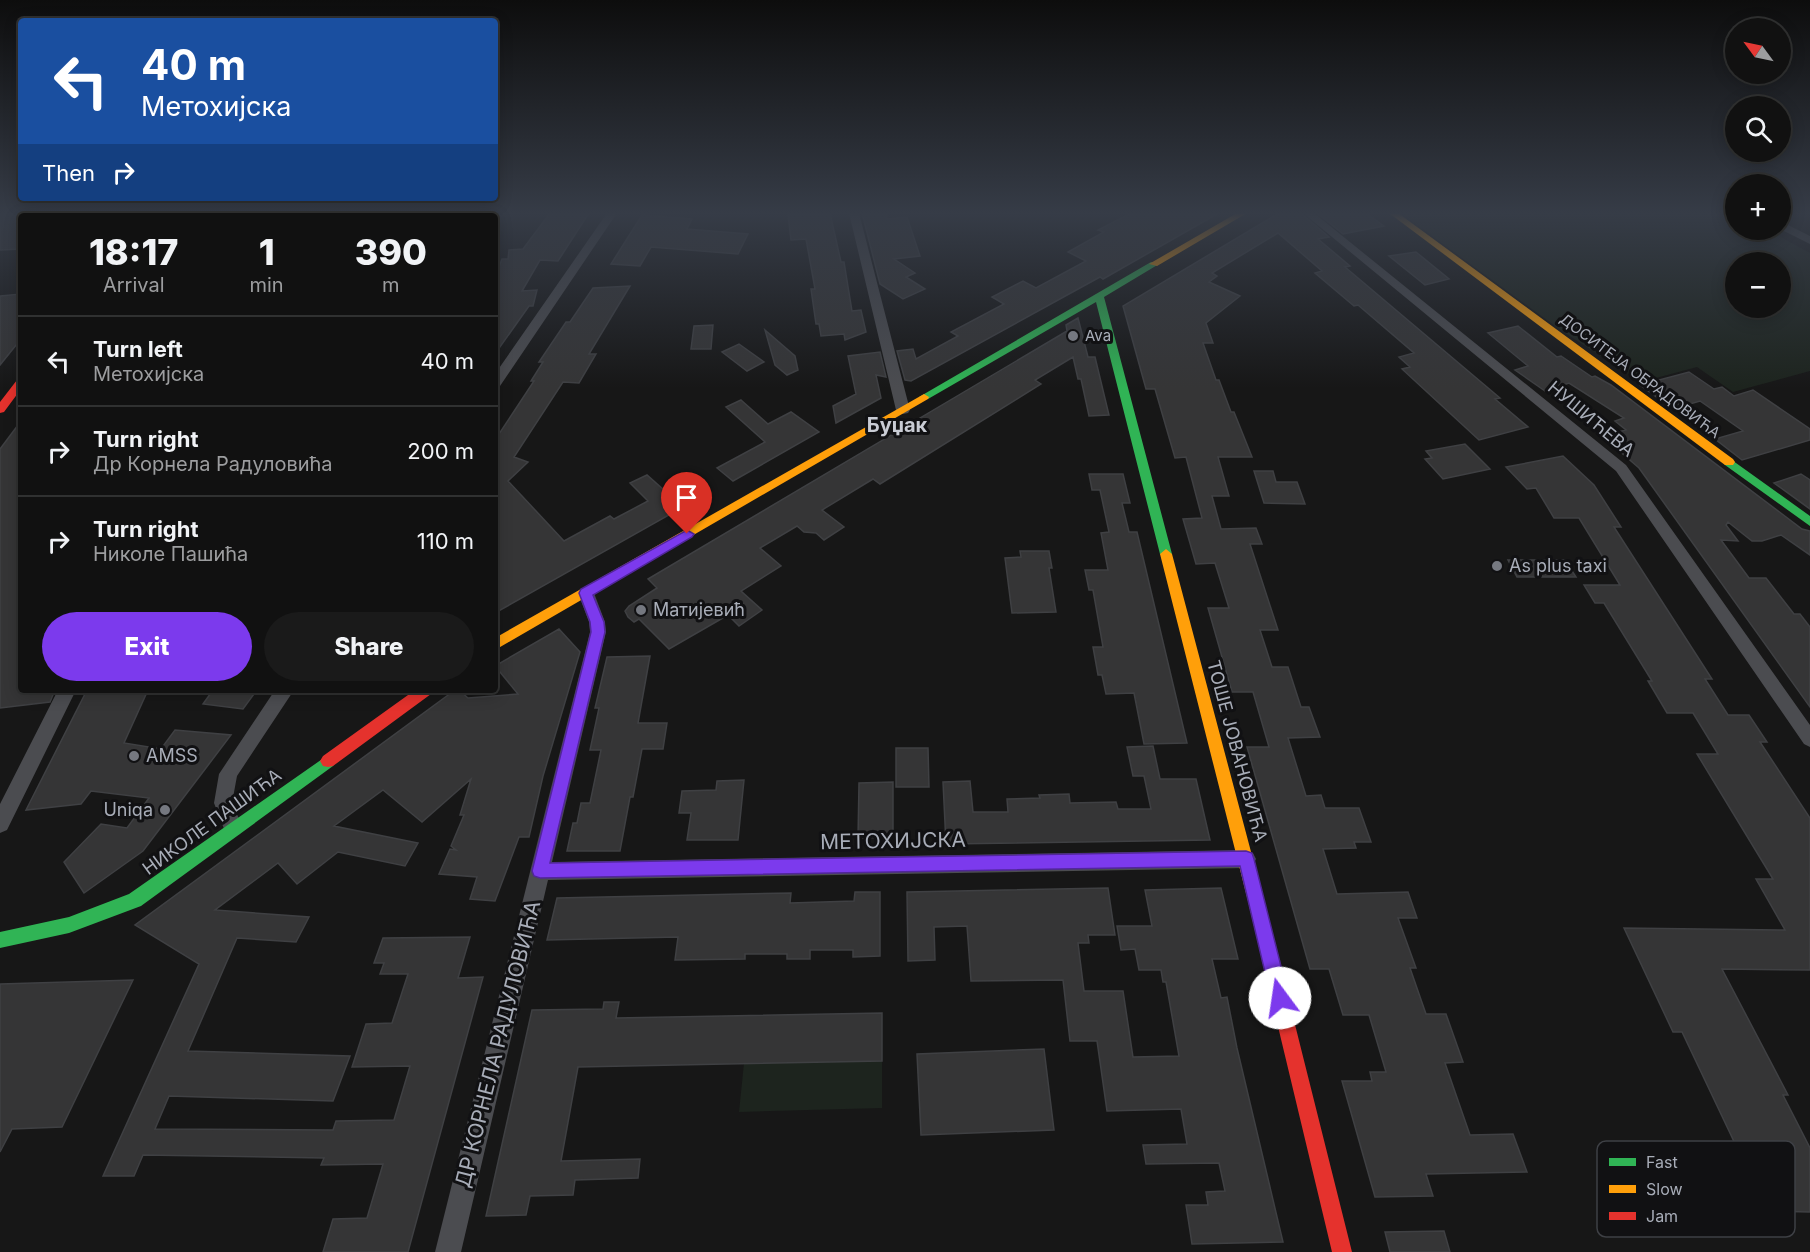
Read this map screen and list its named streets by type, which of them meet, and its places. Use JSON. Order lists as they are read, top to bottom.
{
  "streets": {
    "street": [
      "ДОСИТЕЈА ОБРАДОВИЋА",
      "НУШИЋЕВА",
      "ТОШЕ ЈОВАНОВИЋА",
      "НИКОЛЕ ПАШИЋА",
      "МЕТОХИЈСКА",
      "ДР КОРНЕЛА РАДУЛОВИЋА"
    ]
  },
  "crossings": [
    ["ТОШЕ ЈОВАНОВИЋА", "МЕТОХИЈСКА"],
    ["МЕТОХИЈСКА", "ДР КОРНЕЛА РАДУЛОВИЋА"]
  ],
  "districts": ["Буџак"],
  "places": [
    "Ava",
    "As plus taxi",
    "Матијевић",
    "AMSS",
    "Uniqa"
  ],
  "legend": ["Fast", "Slow", "Jam"],
  "north": "top left",
  "page": {
    "map_buttons": ["+", "−"],
    "turn": ["40 m", "Метохијска"],
    "then": "Then",
    "eta": [
      "18:17",
      "Arrival",
      "1",
      "min",
      "390",
      "m"
    ],
    "list": [
      {
        "name": "Turn left",
        "note": "Метохијска",
        "value": "40 m"
      },
      {
        "name": "Turn right",
        "note": "Др Корнела Радуловића",
        "value": "200 m"
      },
      {
        "name": "Turn right",
        "note": "Николе Пашића",
        "value": "110 m"
      }
    ],
    "buttons": ["Exit", "Share"]
  }
}
